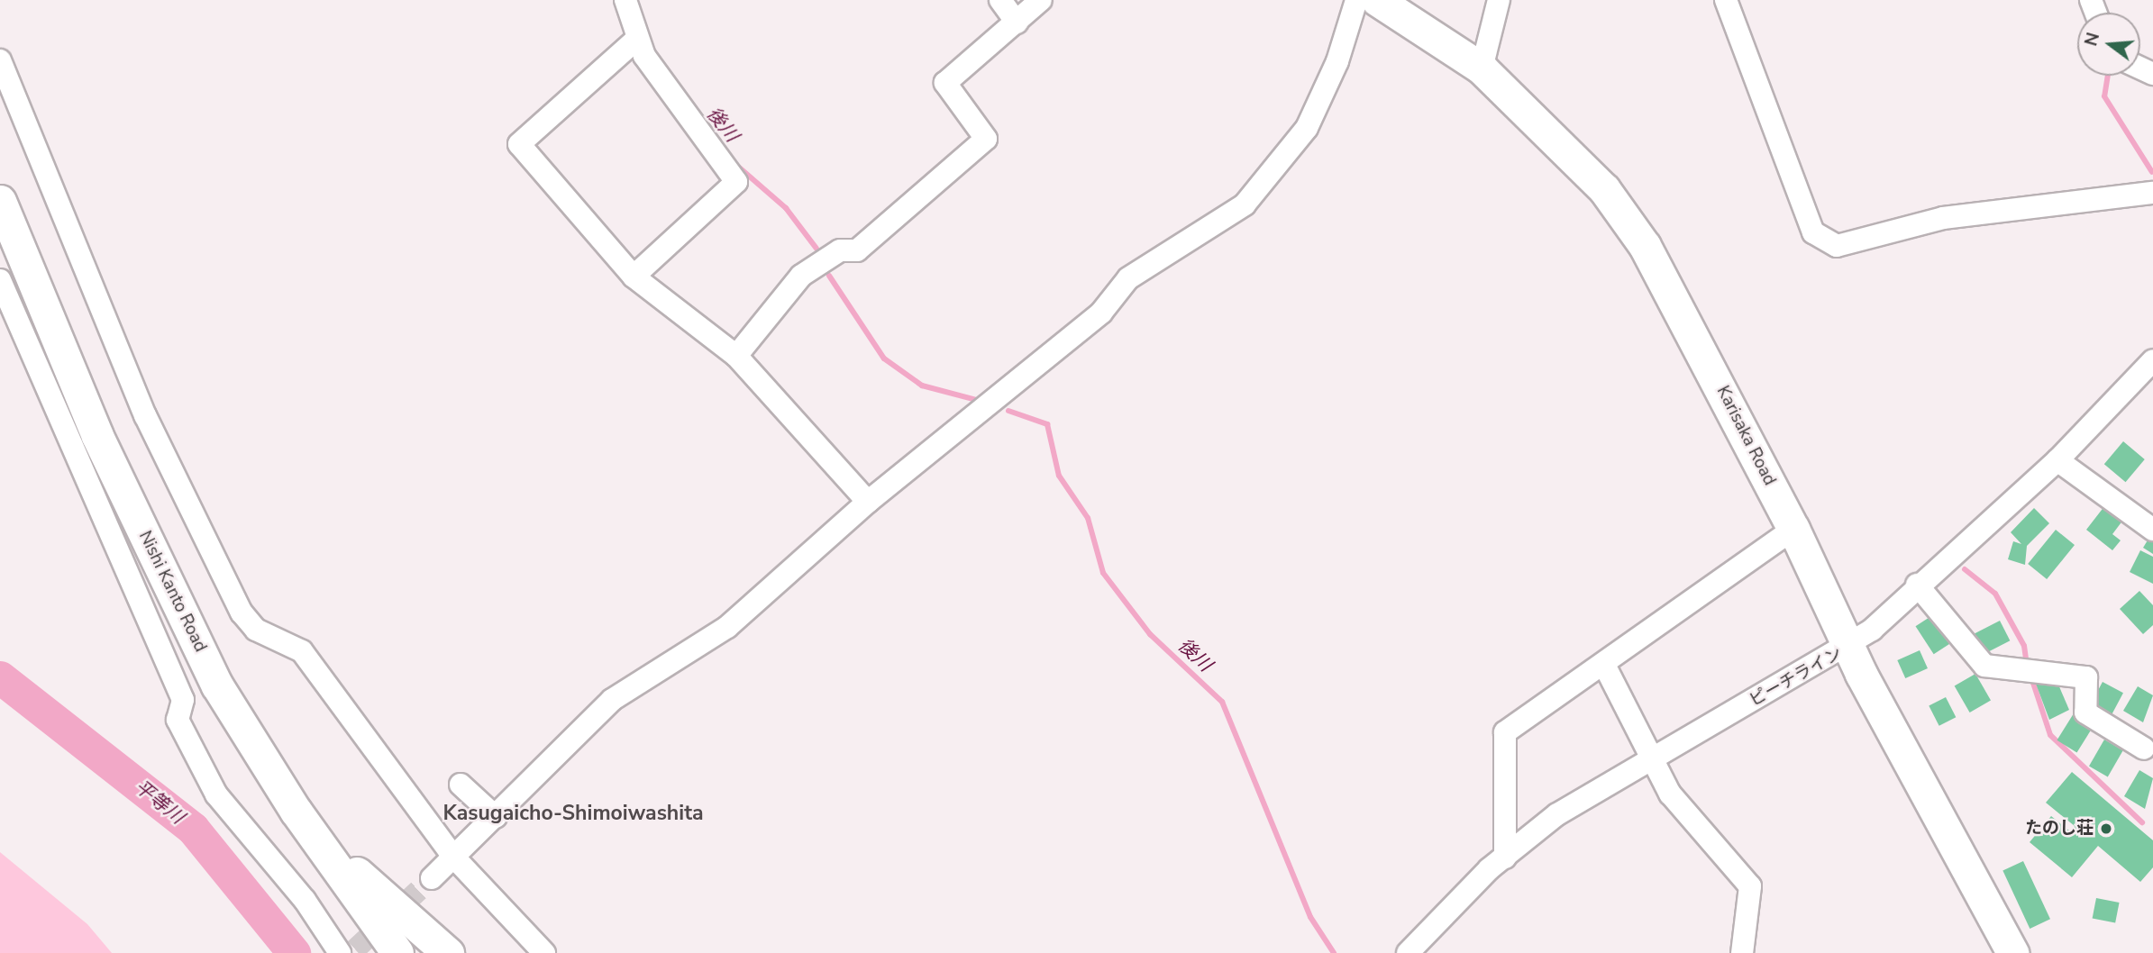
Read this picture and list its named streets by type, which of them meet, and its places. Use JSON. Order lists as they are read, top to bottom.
{
  "streets": {
    "highway": ["Karisaka Road", "Nishi Kanto Road"],
    "street": ["ピーチライン"]
  },
  "crossings": [
    ["Karisaka Road", "ピーチライン"]
  ],
  "districts": ["Kasugaicho-Shimoiwashita"],
  "water": ["後川", "平等川"],
  "places": ["たのし荘"],
  "north": "left"
}
